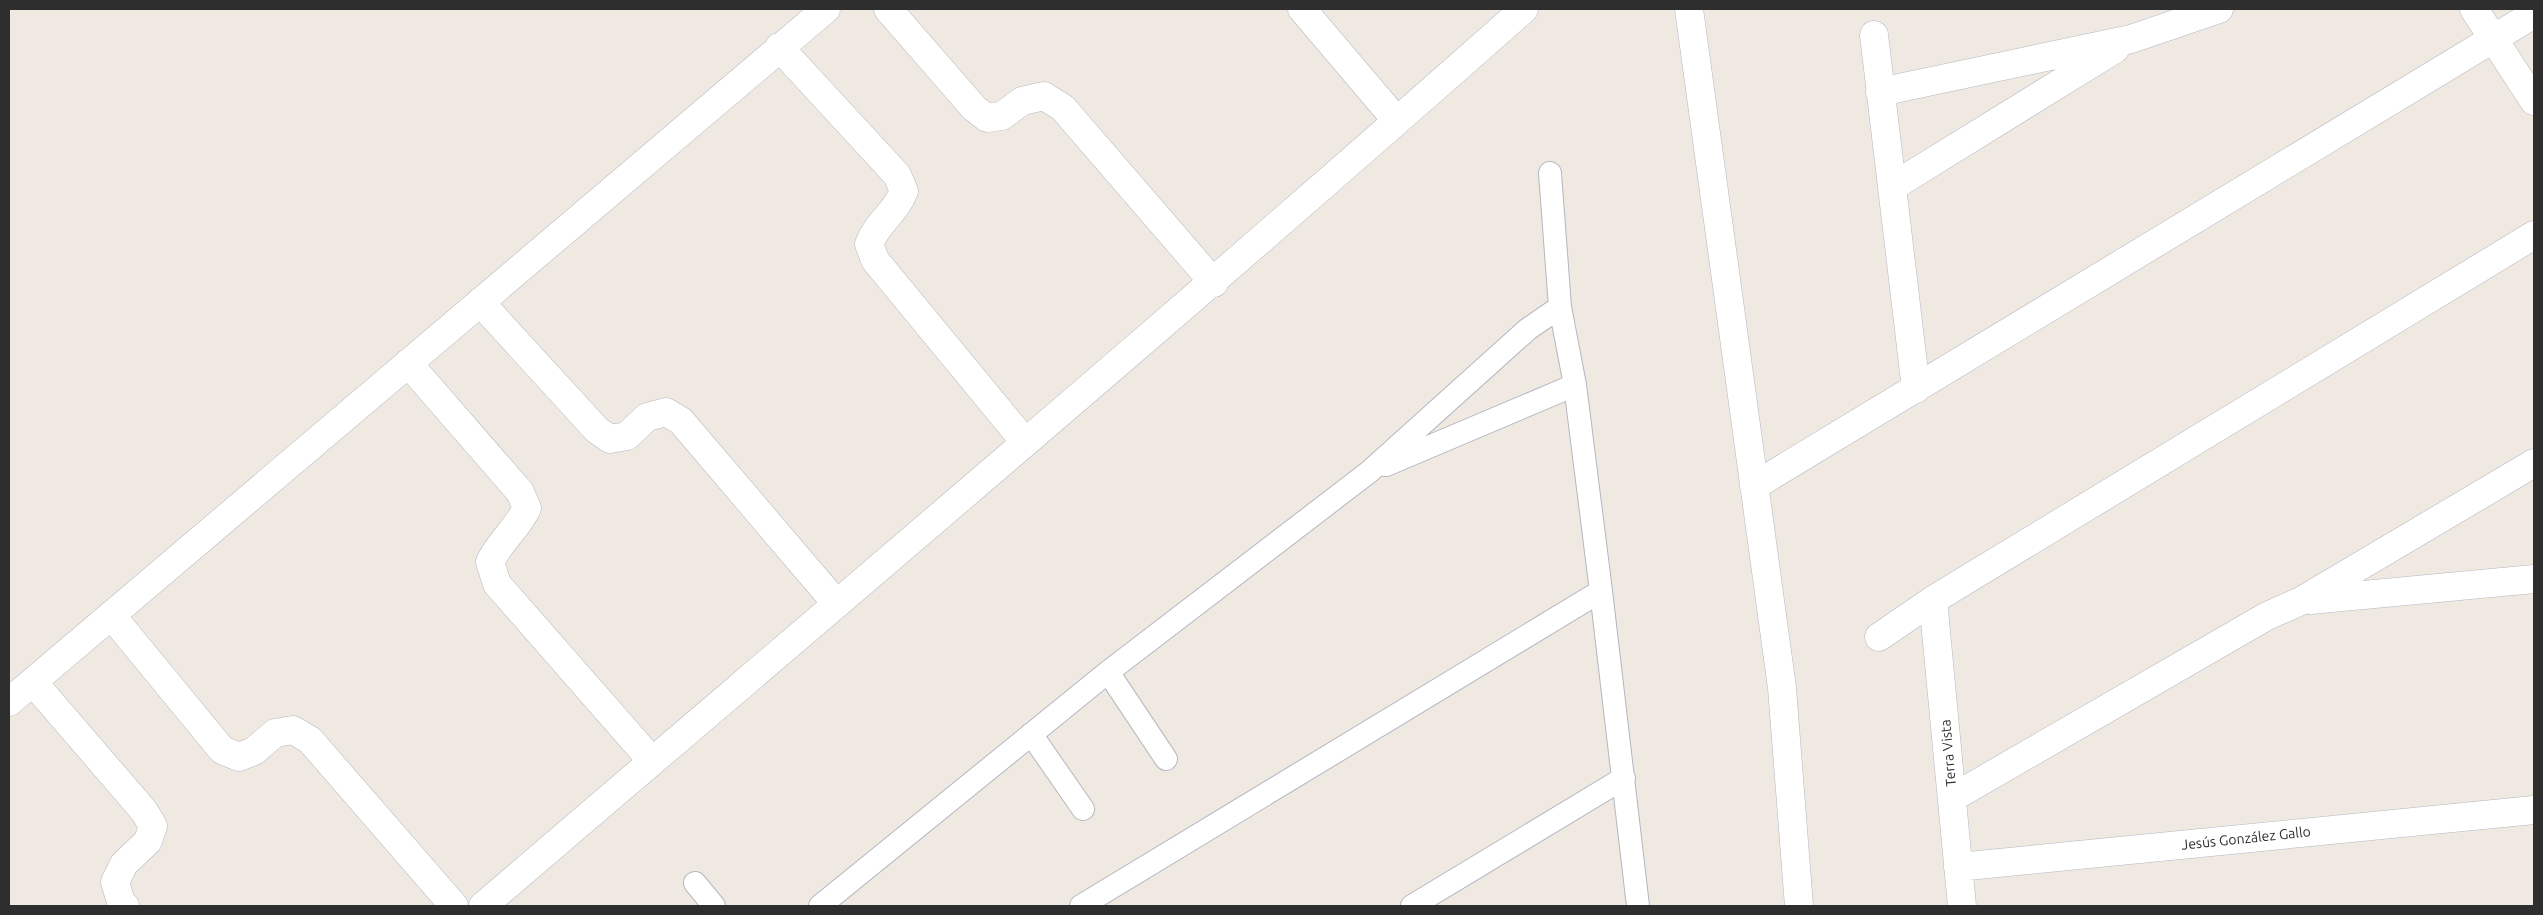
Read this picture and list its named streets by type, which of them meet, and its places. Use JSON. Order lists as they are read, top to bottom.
{
  "streets": {
    "street": ["Terra Vista", "Jesús González Gallo"]
  },
  "crossings": [
    ["Terra Vista", "Jesús González Gallo"]
  ]
}
